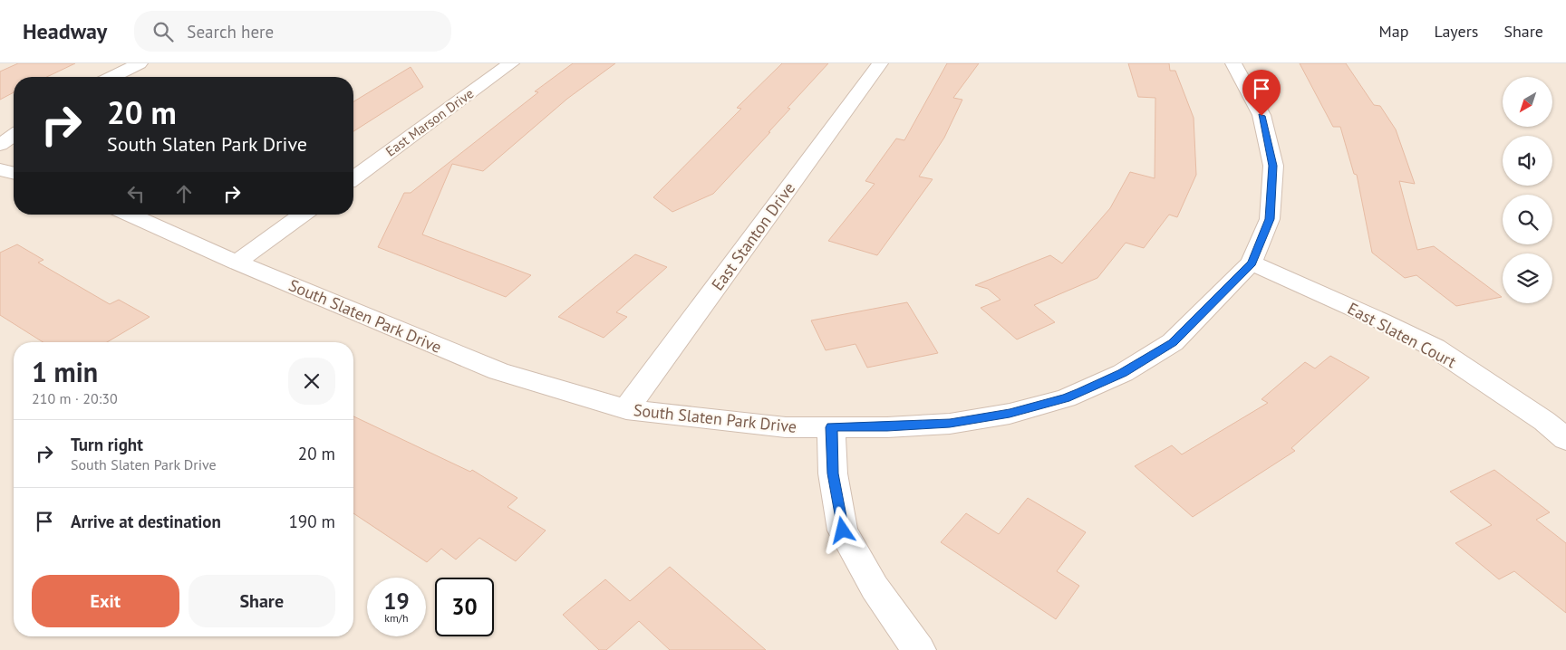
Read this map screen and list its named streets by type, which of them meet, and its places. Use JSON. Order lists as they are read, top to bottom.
{
  "streets": {
    "street": [
      "East Marson Drive",
      "East Stanton Drive",
      "South Slaten Park Drive",
      "East Slaten Court"
    ]
  },
  "crossings": [
    ["East Stanton Drive", "South Slaten Park Drive"],
    ["South Slaten Park Drive", "East Slaten Court"]
  ],
  "north": "bottom left",
  "page": {
    "header": "Headway",
    "search": "Search here",
    "nav": ["Map", "Layers", "Share"],
    "turn": ["20 m", "South Slaten Park Drive"],
    "heading": ["1 min", "210 m · 20:30"],
    "list": [
      {
        "name": "Turn right",
        "note": "South Slaten Park Drive",
        "value": "20 m"
      },
      {
        "name": "Arrive at destination",
        "value": "190 m"
      }
    ],
    "buttons": ["Exit", "Share"],
    "speed": "19 km/h",
    "limit": "30"
  }
}
